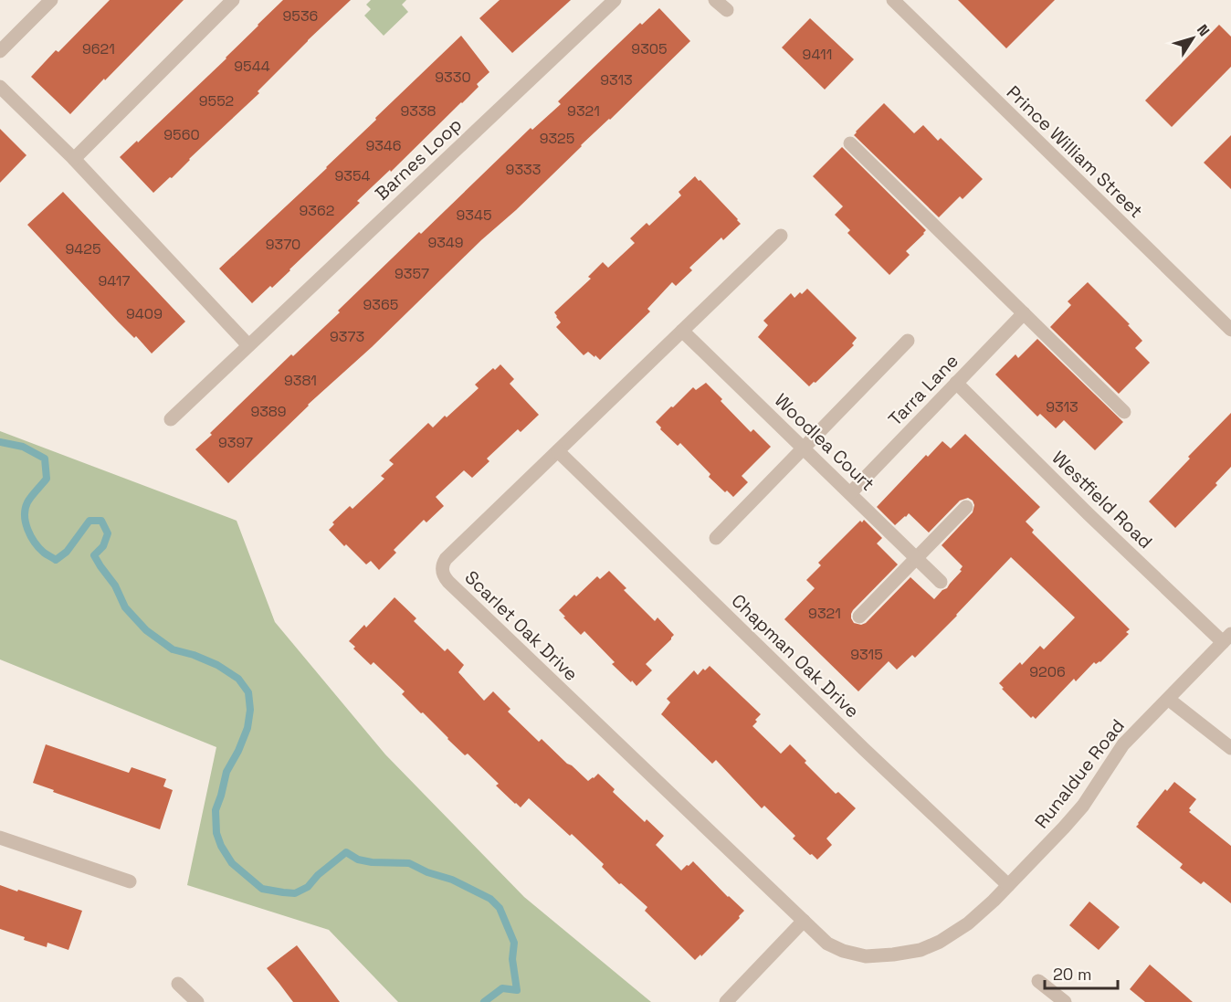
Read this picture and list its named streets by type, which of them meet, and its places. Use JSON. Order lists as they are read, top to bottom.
{
  "streets": {
    "street": [
      "Prince William Street",
      "Barnes Loop",
      "Tarra Lane",
      "Woodlea Court",
      "Westfield Road",
      "Scarlet Oak Drive",
      "Chapman Oak Drive",
      "Runaldue Road"
    ]
  },
  "crossings": [
    ["Tarra Lane", "Woodlea Court"],
    ["Tarra Lane", "Westfield Road"],
    ["Woodlea Court", "Scarlet Oak Drive"],
    ["Westfield Road", "Runaldue Road"],
    ["Scarlet Oak Drive", "Chapman Oak Drive"],
    ["Scarlet Oak Drive", "Runaldue Road"],
    ["Chapman Oak Drive", "Runaldue Road"]
  ],
  "house_numbers": [
    "9536",
    "9621",
    "9305",
    "9411",
    "9544",
    "9330",
    "9313",
    "9552",
    "9338",
    "9321",
    "9560",
    "9325",
    "9346",
    "9333",
    "9354",
    "9362",
    "9345",
    "9349",
    "9370",
    "9425",
    "9357",
    "9417",
    "9365",
    "9409",
    "9373",
    "9381",
    "9313",
    "9389",
    "9397",
    "9321",
    "9315",
    "9206"
  ],
  "scale_bar": "20 m",
  "north": "top right"
}
